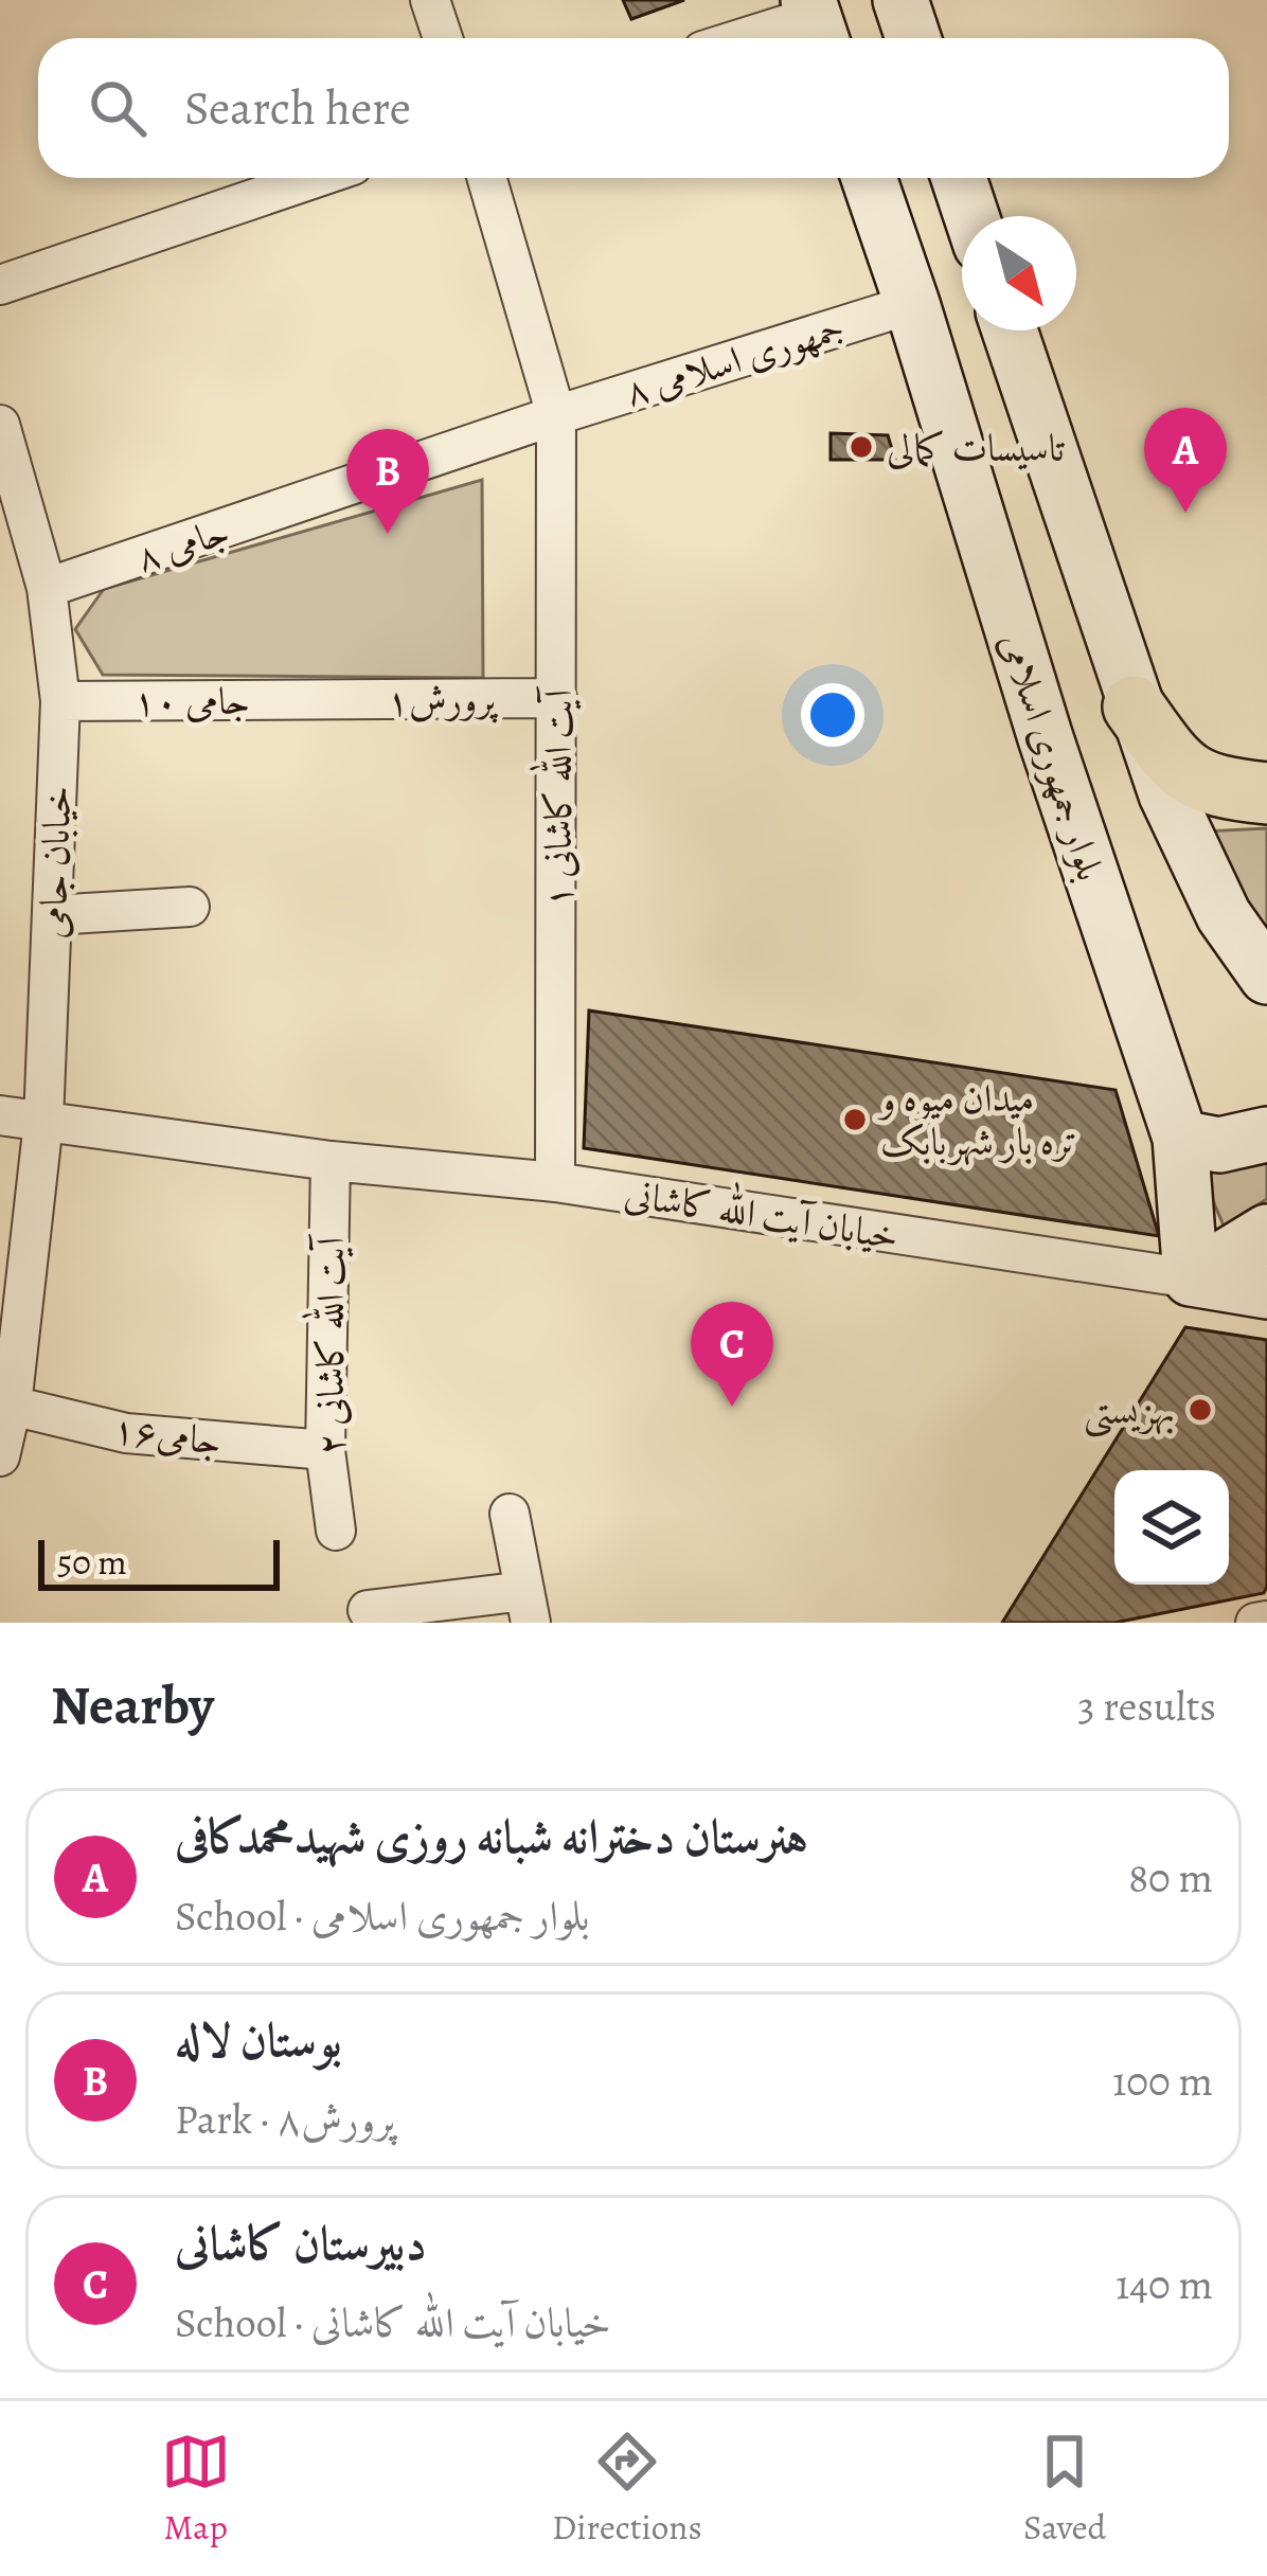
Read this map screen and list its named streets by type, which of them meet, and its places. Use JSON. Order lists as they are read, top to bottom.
{
  "streets": {
    "street": [
      "جمهوری اسلامی ۸",
      "جامی ۸",
      "پرورش۱",
      "جامی ۱۰",
      "بلوار جمهوری اسلامی",
      "آیت الله کاشانی ۱",
      "خیابان جامی",
      "خیابان آیت الله کاشانی",
      "آیت الله کاشانی ۲",
      "جامی۱۶"
    ]
  },
  "crossings": [
    ["جمهوری اسلامی ۸", "جامی ۸"],
    ["جمهوری اسلامی ۸", "بلوار جمهوری اسلامی"],
    ["جمهوری اسلامی ۸", "آیت الله کاشانی ۱"],
    ["جامی ۸", "خیابان جامی"],
    ["پرورش۱", "جامی ۱۰"],
    ["پرورش۱", "آیت الله کاشانی ۱"],
    ["جامی ۱۰", "خیابان جامی"],
    ["بلوار جمهوری اسلامی", "خیابان آیت الله کاشانی"],
    ["آیت الله کاشانی ۱", "خیابان آیت الله کاشانی"],
    ["خیابان جامی", "خیابان آیت الله کاشانی"],
    ["خیابان جامی", "جامی۱۶"],
    ["خیابان آیت الله کاشانی", "آیت الله کاشانی ۲"],
    ["آیت الله کاشانی ۲", "جامی۱۶"]
  ],
  "places": ["تاسیسات کمالی", "میدان میوه و تره بار شهربابک", "بهزیستی"],
  "scale_bar": "50 m",
  "north": "bottom right",
  "page": {
    "search": "Search here",
    "pins": ["A", "B", "C"],
    "scale": "50 m",
    "heading": ["Nearby", "3 results"],
    "list": [
      {
        "mark": "A",
        "name": "هنرستان دخترانه شبانه روزی شهیدمحمدکافی",
        "note": "School · بلوار جمهوری اسلامی",
        "value": "80 m"
      },
      {
        "mark": "B",
        "name": "بوستان لاله",
        "note": "Park · پرورش۸",
        "value": "100 m"
      },
      {
        "mark": "C",
        "name": "دبیرستان کاشانی",
        "note": "School · خیابان آیت الله کاشانی",
        "value": "140 m"
      }
    ],
    "nav": ["Map", "Directions", "Saved"]
  }
}
